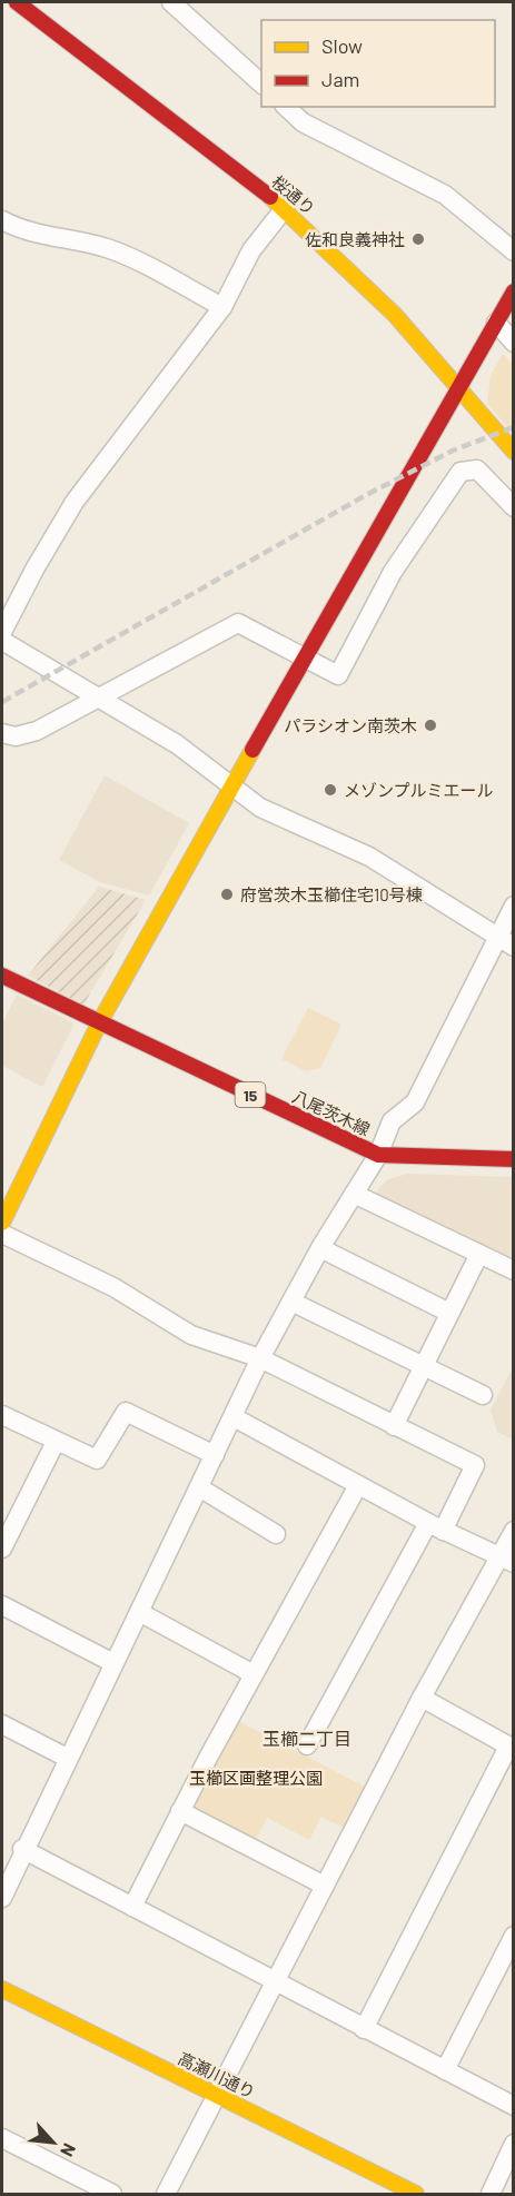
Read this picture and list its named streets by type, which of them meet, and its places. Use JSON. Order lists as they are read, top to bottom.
{
  "streets": {
    "street": [
      "桜通り",
      "15",
      "八尾茨木線",
      "高瀬川通り"
    ]
  },
  "districts": ["玉櫛二丁目"],
  "parks": ["玉櫛区画整理公園"],
  "places": [
    "佐和良義神社",
    "パラシオン南茨木",
    "メゾンプルミエール",
    "府営茨木玉櫛住宅10号棟"
  ],
  "legend": ["Slow", "Jam"],
  "north": "bottom right"
}
